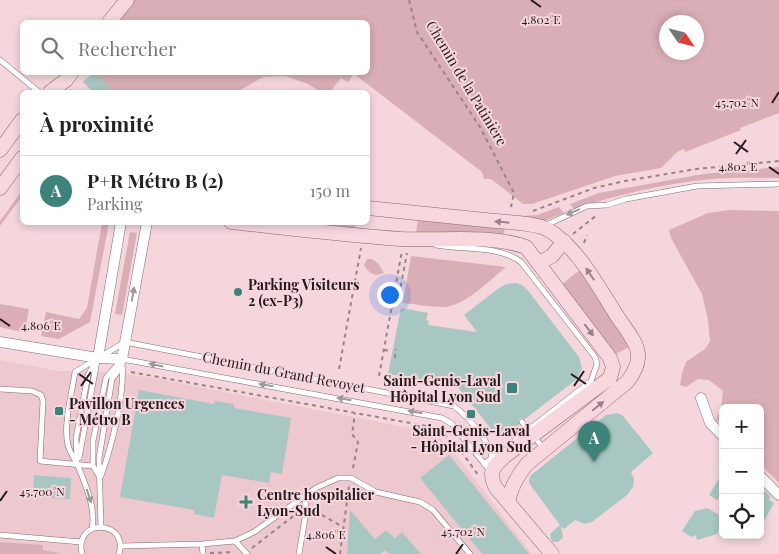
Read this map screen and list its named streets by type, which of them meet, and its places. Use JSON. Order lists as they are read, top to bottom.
{
  "streets": {
    "street": ["Chemin du Grand Revoyet"],
    "path": ["Chemin de la Patinière"]
  },
  "one_way": ["Chemin du Grand Revoyet"],
  "places": {
    "other": ["Parking Visiteurs 2 (ex-P3)"],
    "transit": ["Saint-Genis-Laval Hôpital Lyon Sud", "Pavillon Urgences - Métro B", "Saint-Genis-Laval - Hôpital Lyon Sud"],
    "health": ["Centre hospitalier Lyon-Sud"]
  },
  "north": "bottom right",
  "page": {
    "search": "Rechercher",
    "heading": "À proximité",
    "list": [
      {
        "mark": "A",
        "name": "P+R Métro B (2)",
        "note": "Parking",
        "value": "150 m"
      }
    ],
    "map_buttons": ["+", "−"],
    "pins": "A"
  },
  "coordinates": [
    "4.802°E",
    "45.702°N",
    "4.806°E",
    "45.700°N"
  ]
}
